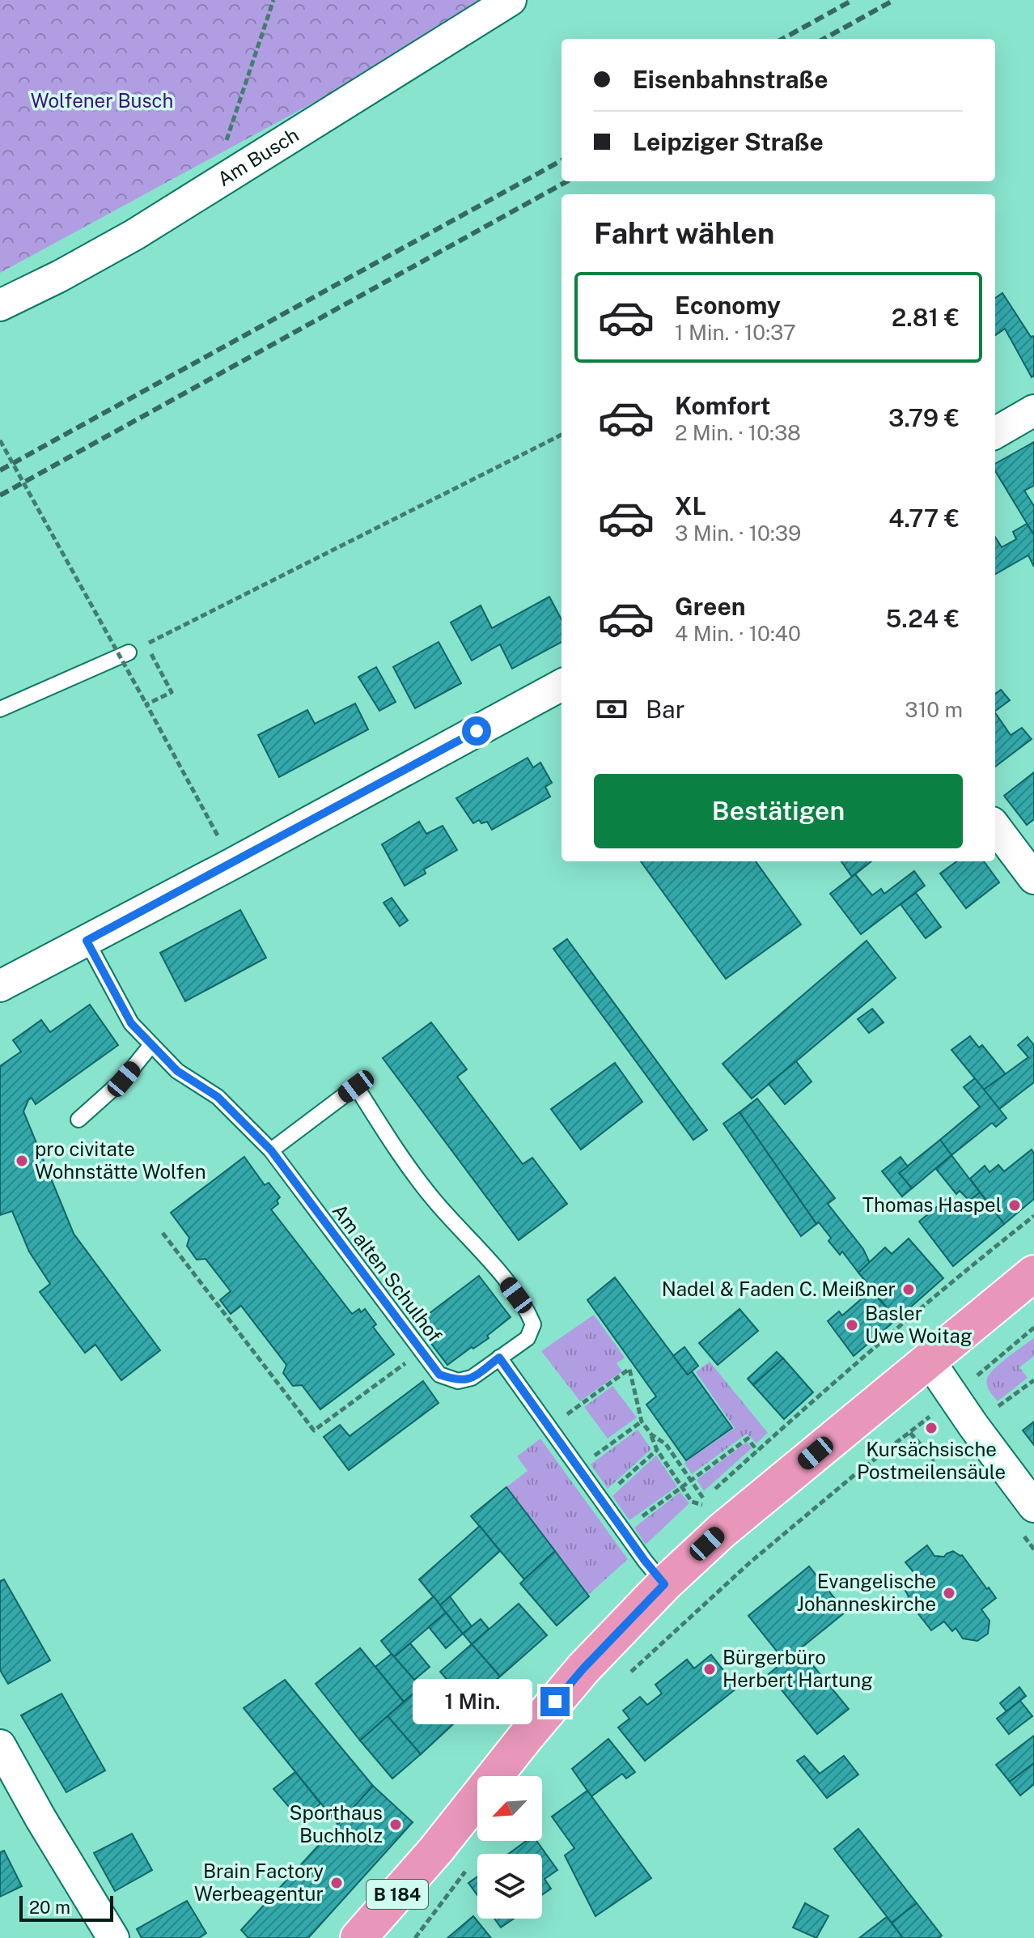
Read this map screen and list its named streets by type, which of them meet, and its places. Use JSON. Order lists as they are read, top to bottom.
{
  "streets": {
    "main road": ["B 184"],
    "street": ["Am Busch"],
    "lane": ["Am alten Schulhof"]
  },
  "parks": ["Wolfener Busch"],
  "places": [
    "pro civitate Wohnstätte Wolfen",
    "Thomas Haspel",
    "Nadel & Faden C. Meißner",
    "Basler Uwe Woitag",
    "Kursächsische Postmeilensäule",
    "Evangelische Johanneskirche",
    "Bürgerbüro Herbert Hartung",
    "Sporthaus Buchholz",
    "Brain Factory Werbeagentur"
  ],
  "scale_bar": "20 m",
  "north": "bottom left",
  "page": {
    "banner": ["Eisenbahnstraße", "Leipziger Straße"],
    "heading": "Fahrt wählen",
    "list": [
      {
        "name": "Economy",
        "note": "1 Min. · 10:37",
        "value": "2.81 €"
      },
      {
        "name": "Komfort",
        "note": "2 Min. · 10:38",
        "value": "3.79 €"
      },
      {
        "name": "XL",
        "note": "3 Min. · 10:39",
        "value": "4.77 €"
      },
      {
        "name": "Green",
        "note": "4 Min. · 10:40",
        "value": "5.24 €"
      }
    ],
    "pay": ["Bar", "310 m"],
    "buttons": "Bestätigen",
    "bubble": "1 Min.",
    "scale": "20 m"
  }
}
